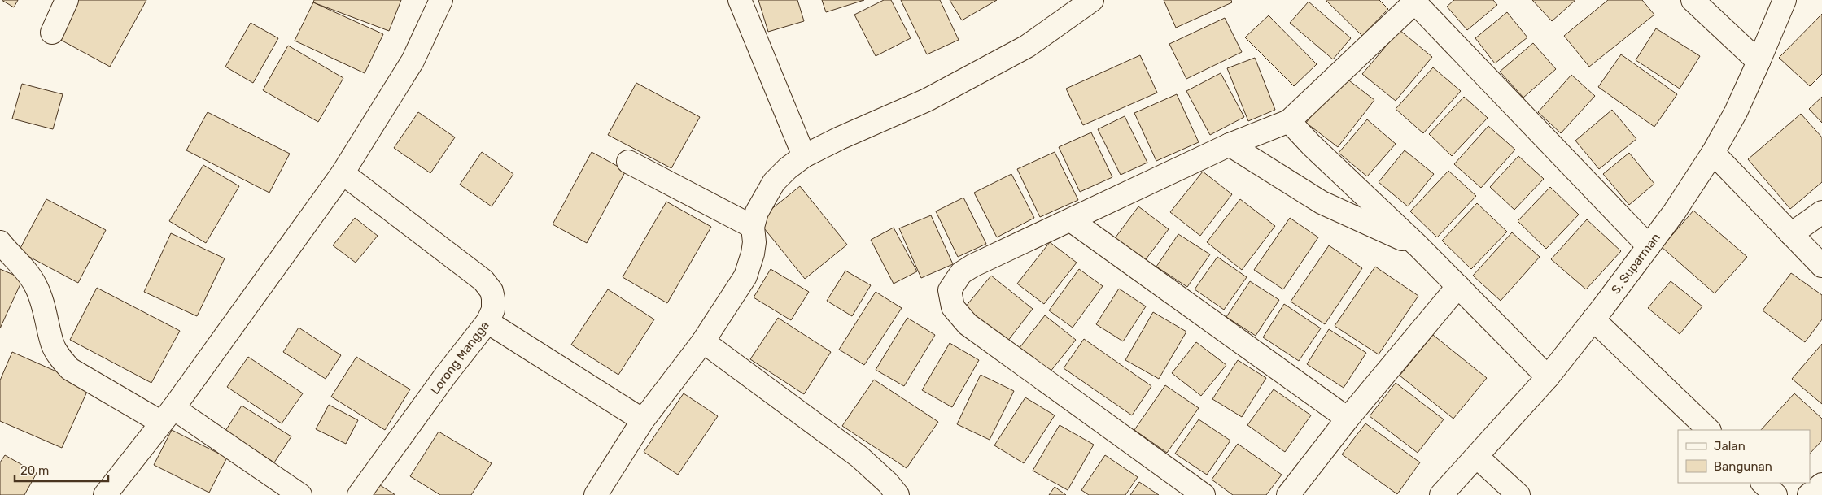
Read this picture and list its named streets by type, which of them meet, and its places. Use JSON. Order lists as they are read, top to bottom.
{
  "streets": {
    "street": ["S. Suparman", "Lorong Mangga"]
  },
  "legend": ["Jalan", "Bangunan"],
  "scale_bar": "20 m"
}
